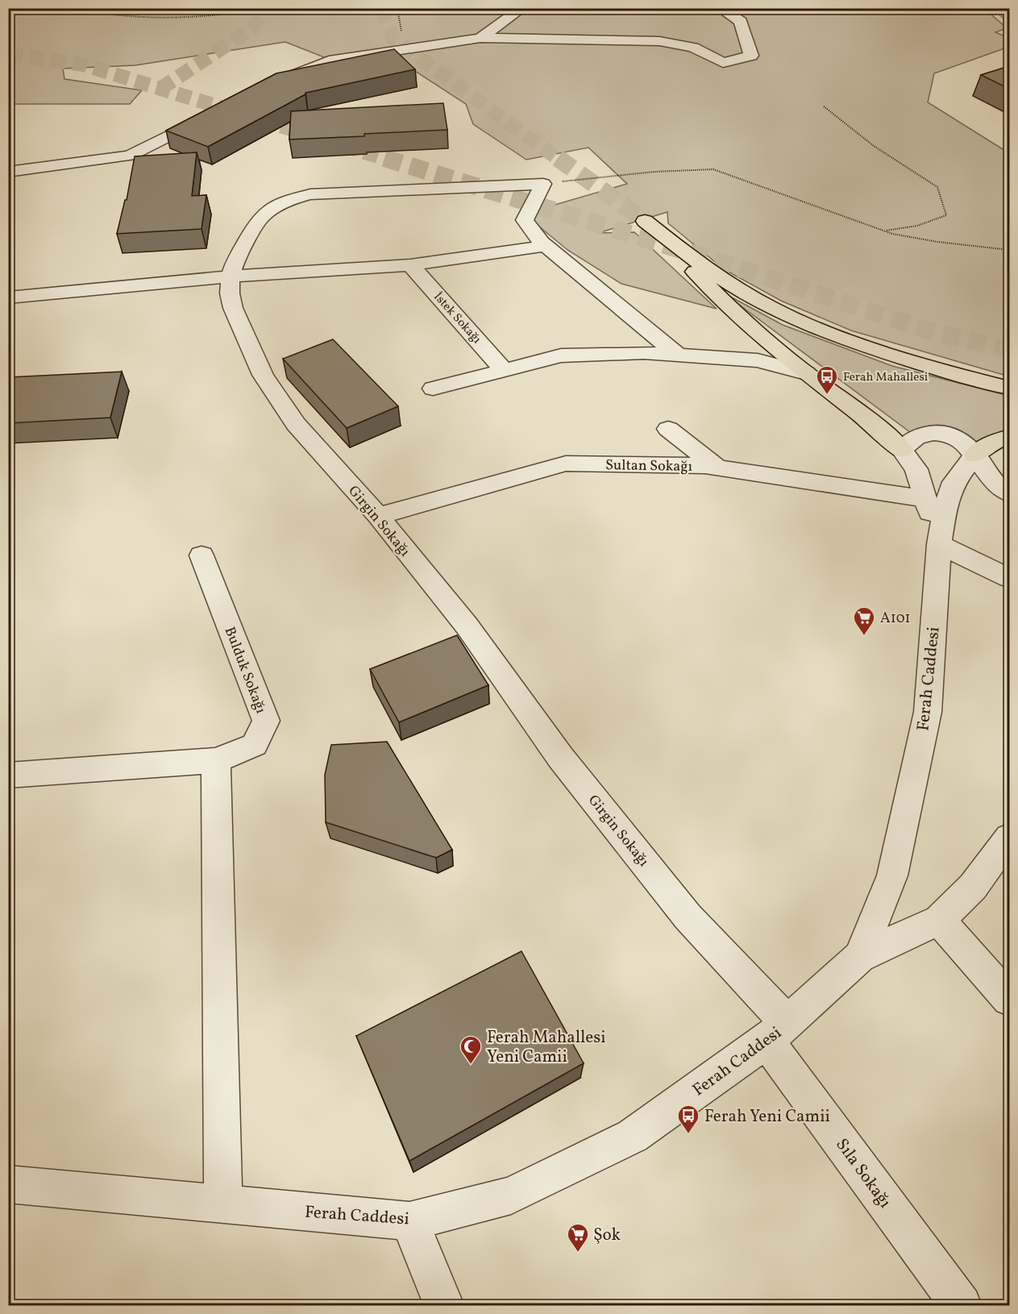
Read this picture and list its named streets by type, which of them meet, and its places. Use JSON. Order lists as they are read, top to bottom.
{
  "streets": {
    "street": [
      "İstek Sokağı",
      "Sultan Sokağı",
      "Girgin Sokağı",
      "Bulduk Sokağı",
      "Ferah Caddesi",
      "Sıla Sokağı"
    ]
  },
  "crossings": [
    ["Sultan Sokağı", "Girgin Sokağı"],
    ["Girgin Sokağı", "Ferah Caddesi"],
    ["Girgin Sokağı", "Sıla Sokağı"],
    ["Ferah Caddesi", "Sıla Sokağı"]
  ],
  "places": {
    "bus stop": ["Ferah Mahallesi", "Ferah Yeni Camii"],
    "supermarket": ["A101", "Şok"],
    "mosque": ["Ferah Mahallesi Yeni Camii"]
  }
}
